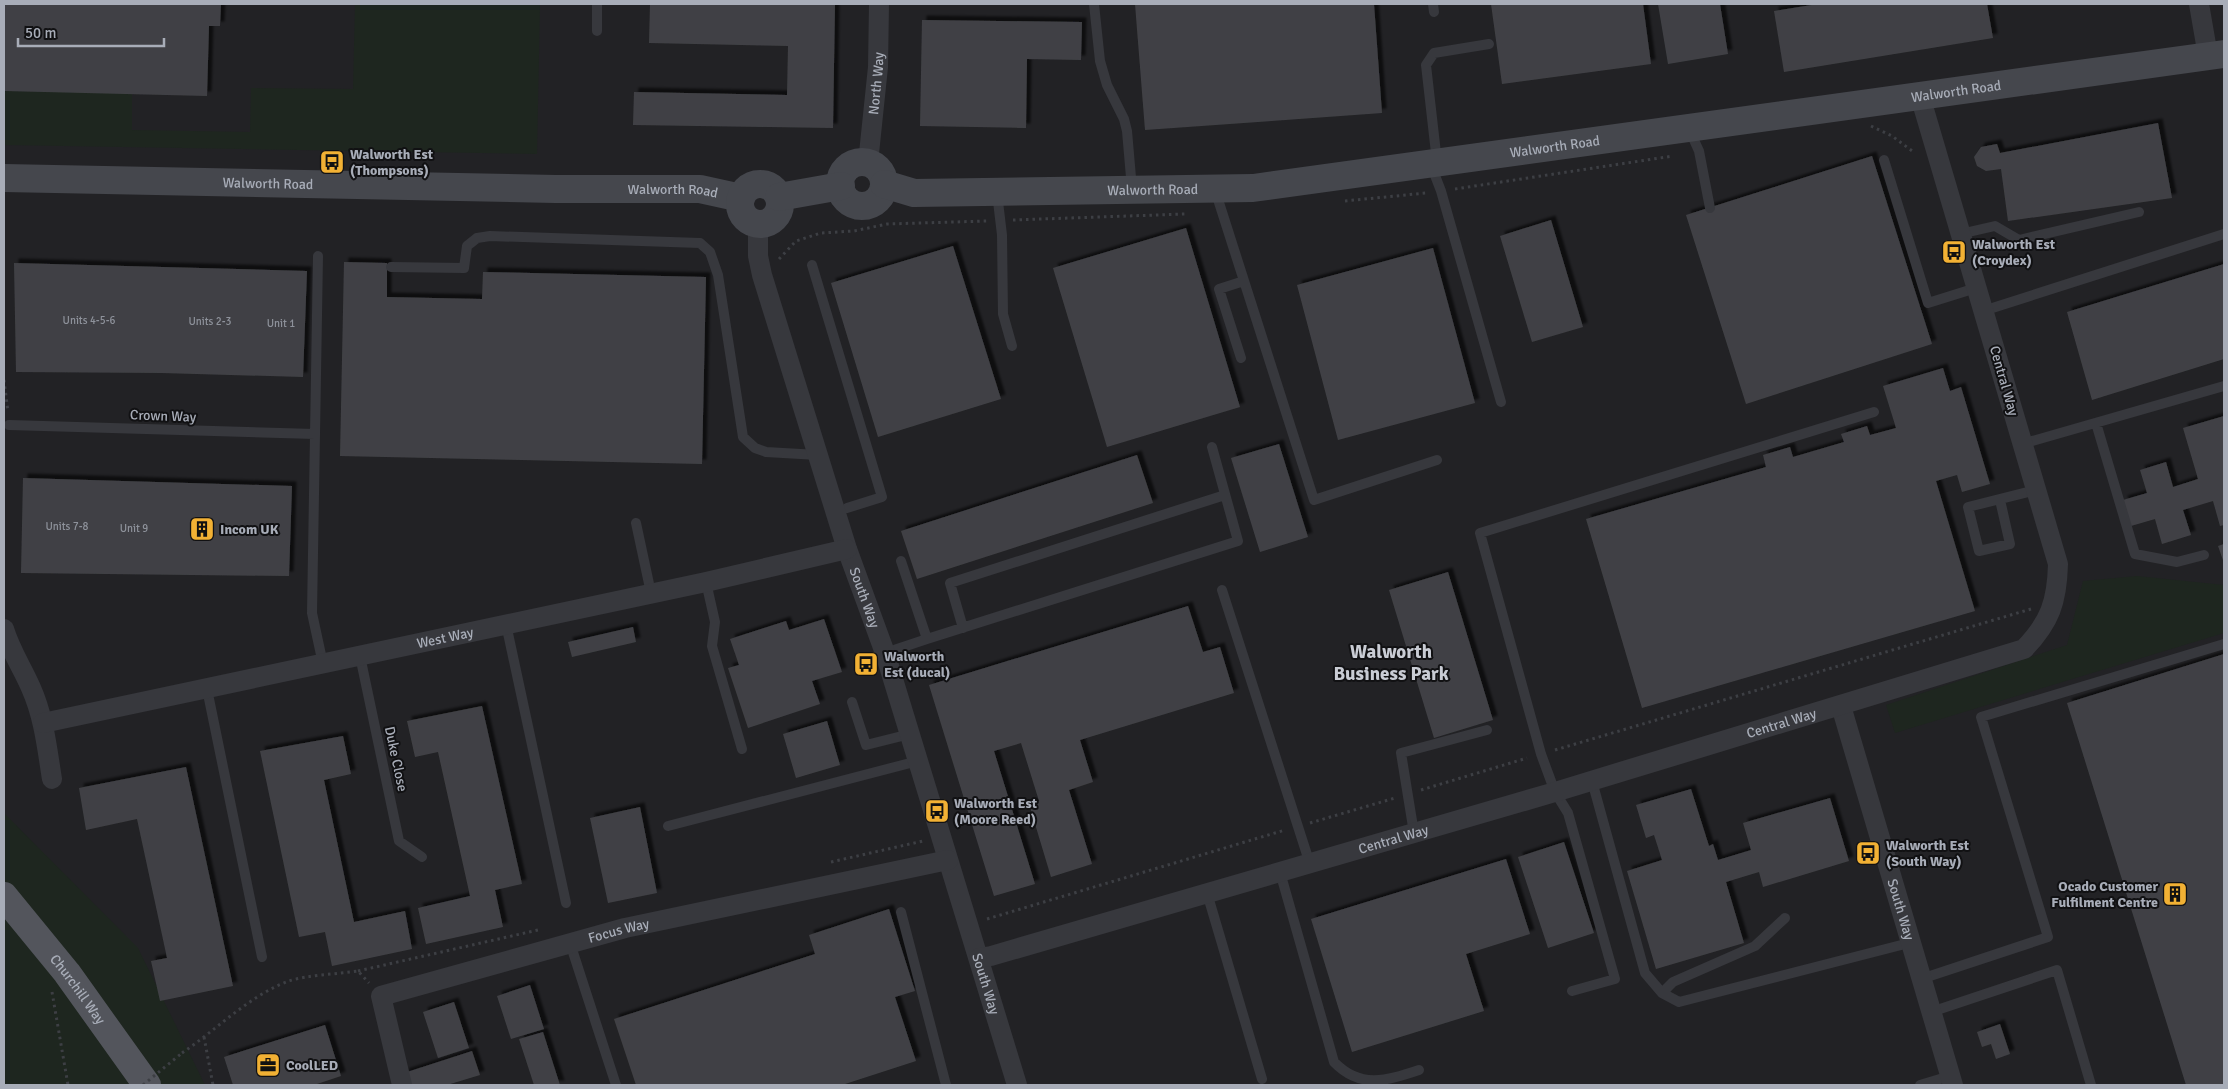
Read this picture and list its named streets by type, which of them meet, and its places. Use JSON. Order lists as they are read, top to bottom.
{
  "streets": {
    "main road": ["Churchill Way"],
    "street": [
      "North Way",
      "Walworth Road",
      "Central Way",
      "South Way",
      "West Way",
      "Focus Way"
    ],
    "lane": ["Crown Way", "Duke Close"]
  },
  "crossings": [
    ["North Way", "Walworth Road"],
    ["Walworth Road", "Central Way"],
    ["Walworth Road", "South Way"],
    ["Central Way", "South Way"],
    ["South Way", "West Way"],
    ["South Way", "Focus Way"],
    ["West Way", "Duke Close"]
  ],
  "districts": ["Walworth Business Park"],
  "places": {
    "bus stop": [
      "Walworth Est (Thompsons)",
      "Walworth Est (Croydex)",
      "Walworth Est (ducal)",
      "Walworth Est (Moore Reed)",
      "Walworth Est (South Way)"
    ],
    "building": ["Incom UK", "Ocado Customer Fulfilment Centre"],
    "office": ["CoolLED"]
  },
  "house_numbers": [
    "Units 4-5-6",
    "Units 2-3",
    "Unit 1",
    "Units 7-8",
    "Unit 9"
  ],
  "scale_bar": "50 m"
}
